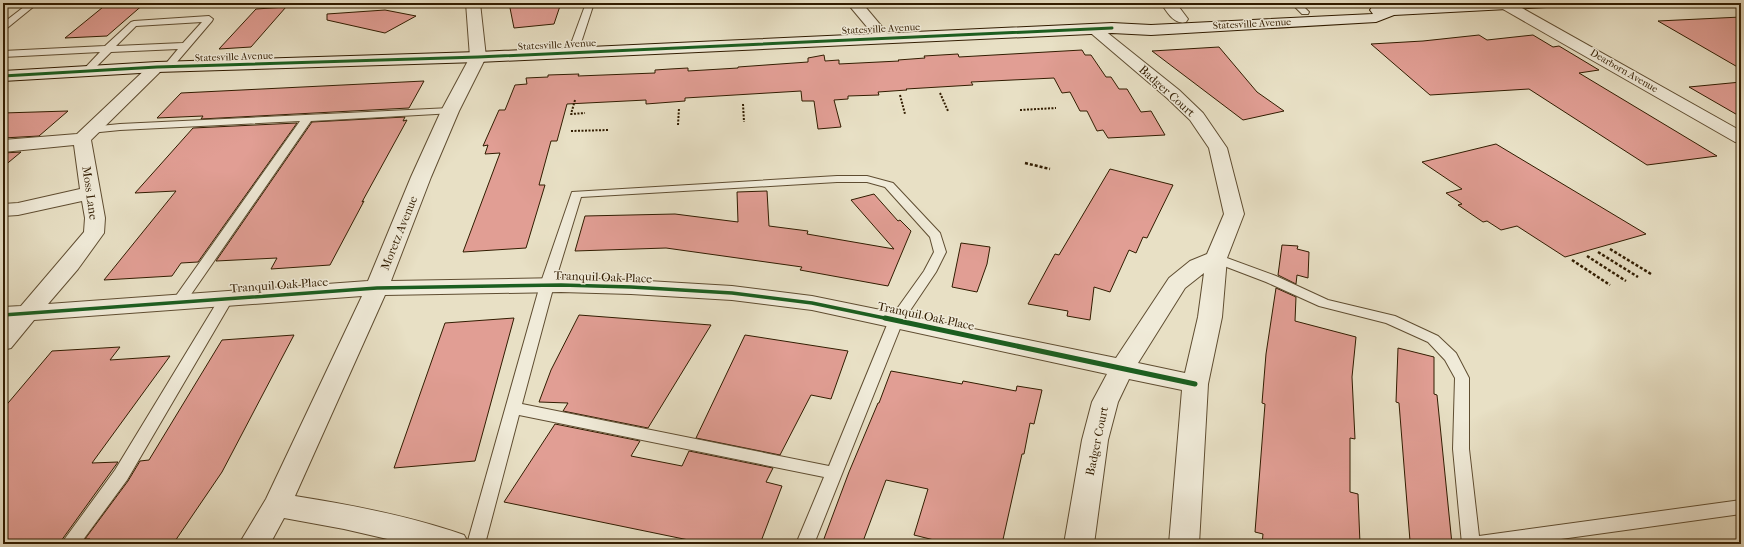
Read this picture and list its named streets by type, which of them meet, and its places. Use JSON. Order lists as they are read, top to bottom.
{
  "streets": {
    "street": [
      "Statesville Avenue",
      "Dearborn Avenue",
      "Badger Court",
      "Moss Lane",
      "Moretz Avenue",
      "Tranquil Oak Place"
    ]
  },
  "crossings": [
    ["Statesville Avenue", "Dearborn Avenue"],
    ["Statesville Avenue", "Badger Court"],
    ["Statesville Avenue", "Moretz Avenue"],
    ["Badger Court", "Tranquil Oak Place"],
    ["Moss Lane", "Tranquil Oak Place"],
    ["Moretz Avenue", "Tranquil Oak Place"]
  ]
}
